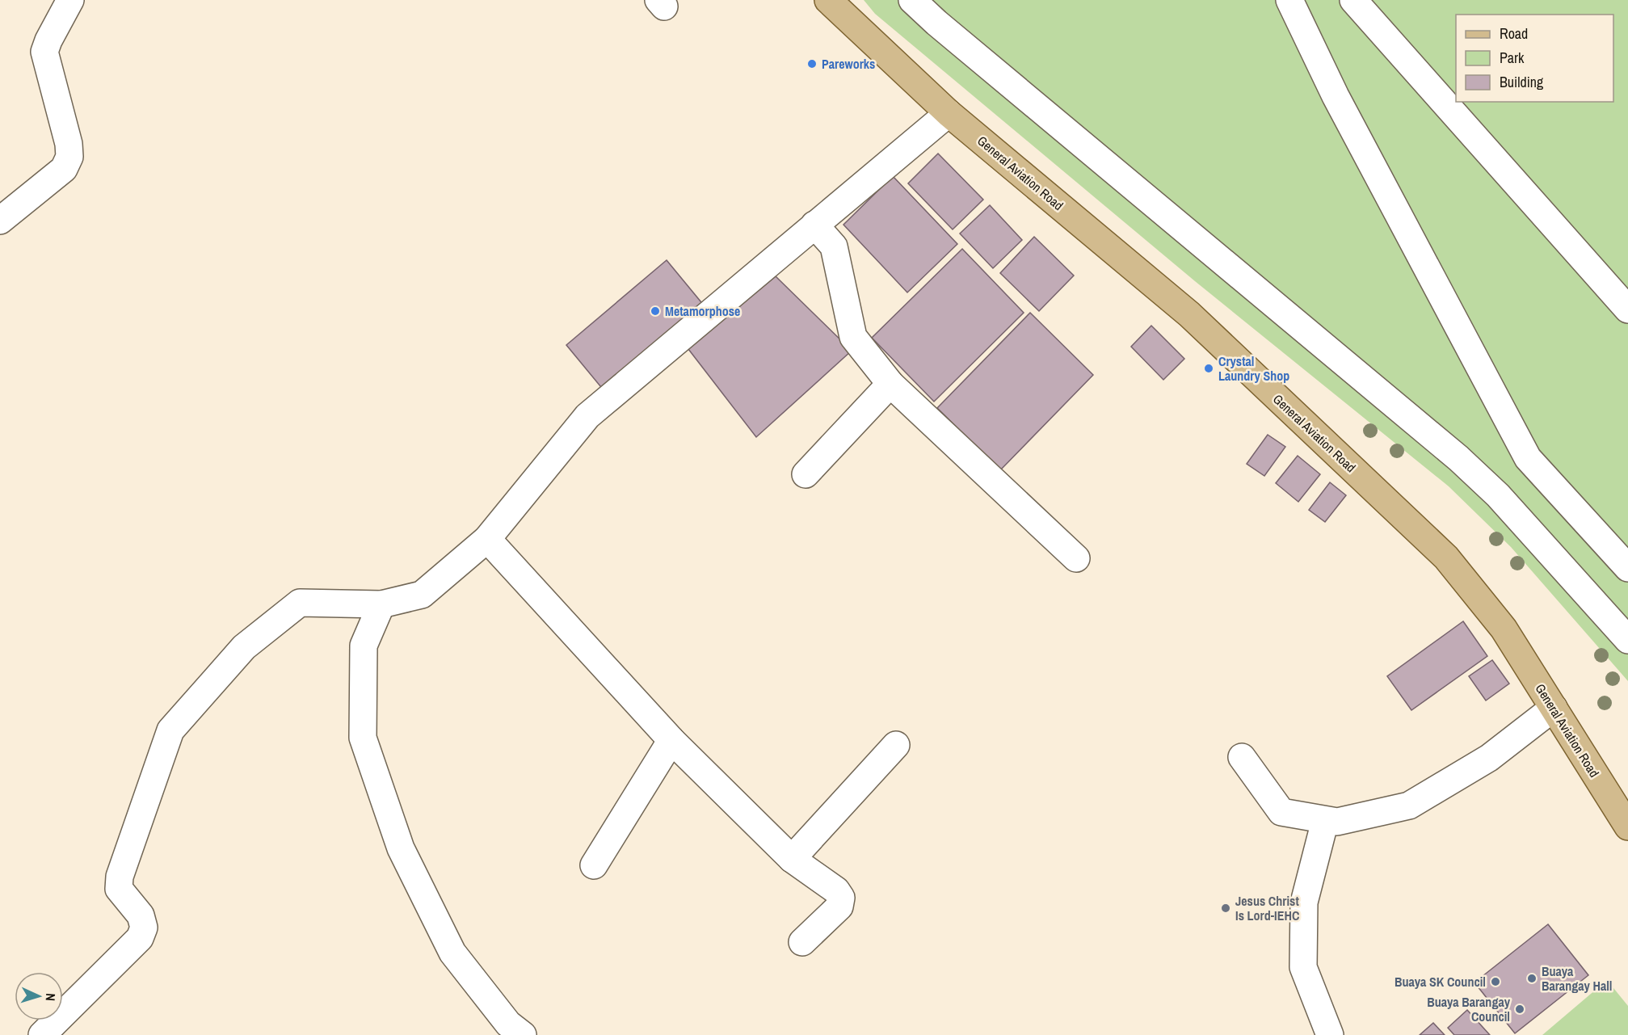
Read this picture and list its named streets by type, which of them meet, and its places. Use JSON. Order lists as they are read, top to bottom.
{
  "streets": {
    "main road": ["General Aviation Road"]
  },
  "places": [
    "Pareworks",
    "Metamorphose",
    "Crystal Laundry Shop",
    "Jesus Christ Is Lord-IEHC",
    "Buaya Barangay Hall",
    "Buaya SK Council",
    "Buaya Barangay Council"
  ],
  "legend": ["Road", "Park", "Building"],
  "north": "right"
}
